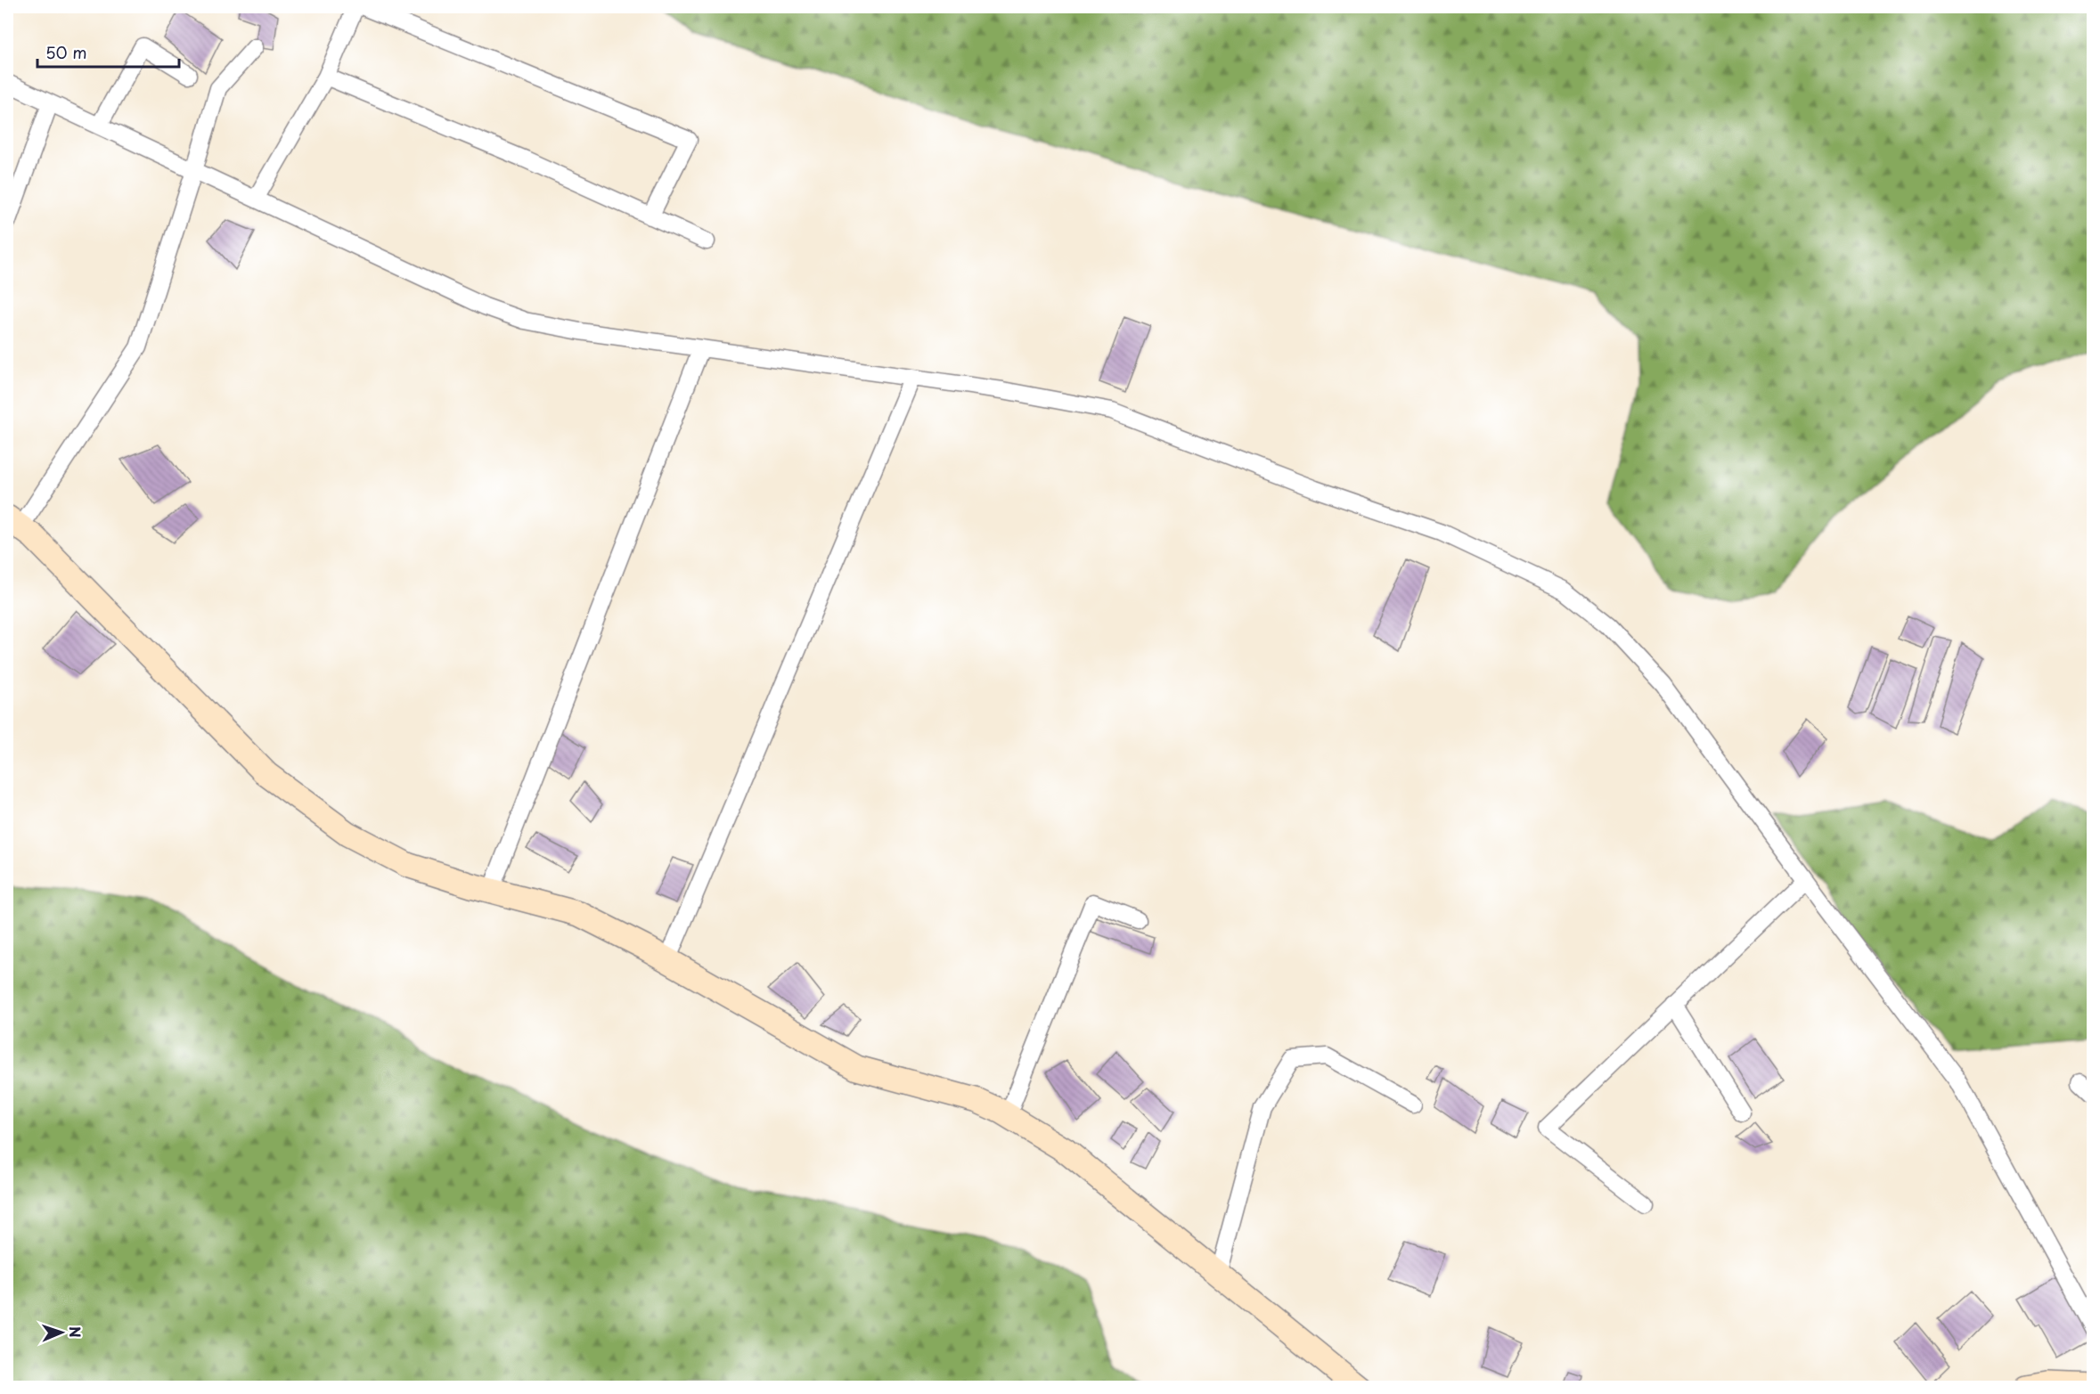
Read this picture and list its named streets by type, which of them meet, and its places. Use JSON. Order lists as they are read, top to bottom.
{
  "scale_bar": "50 m",
  "north": "right"
}
